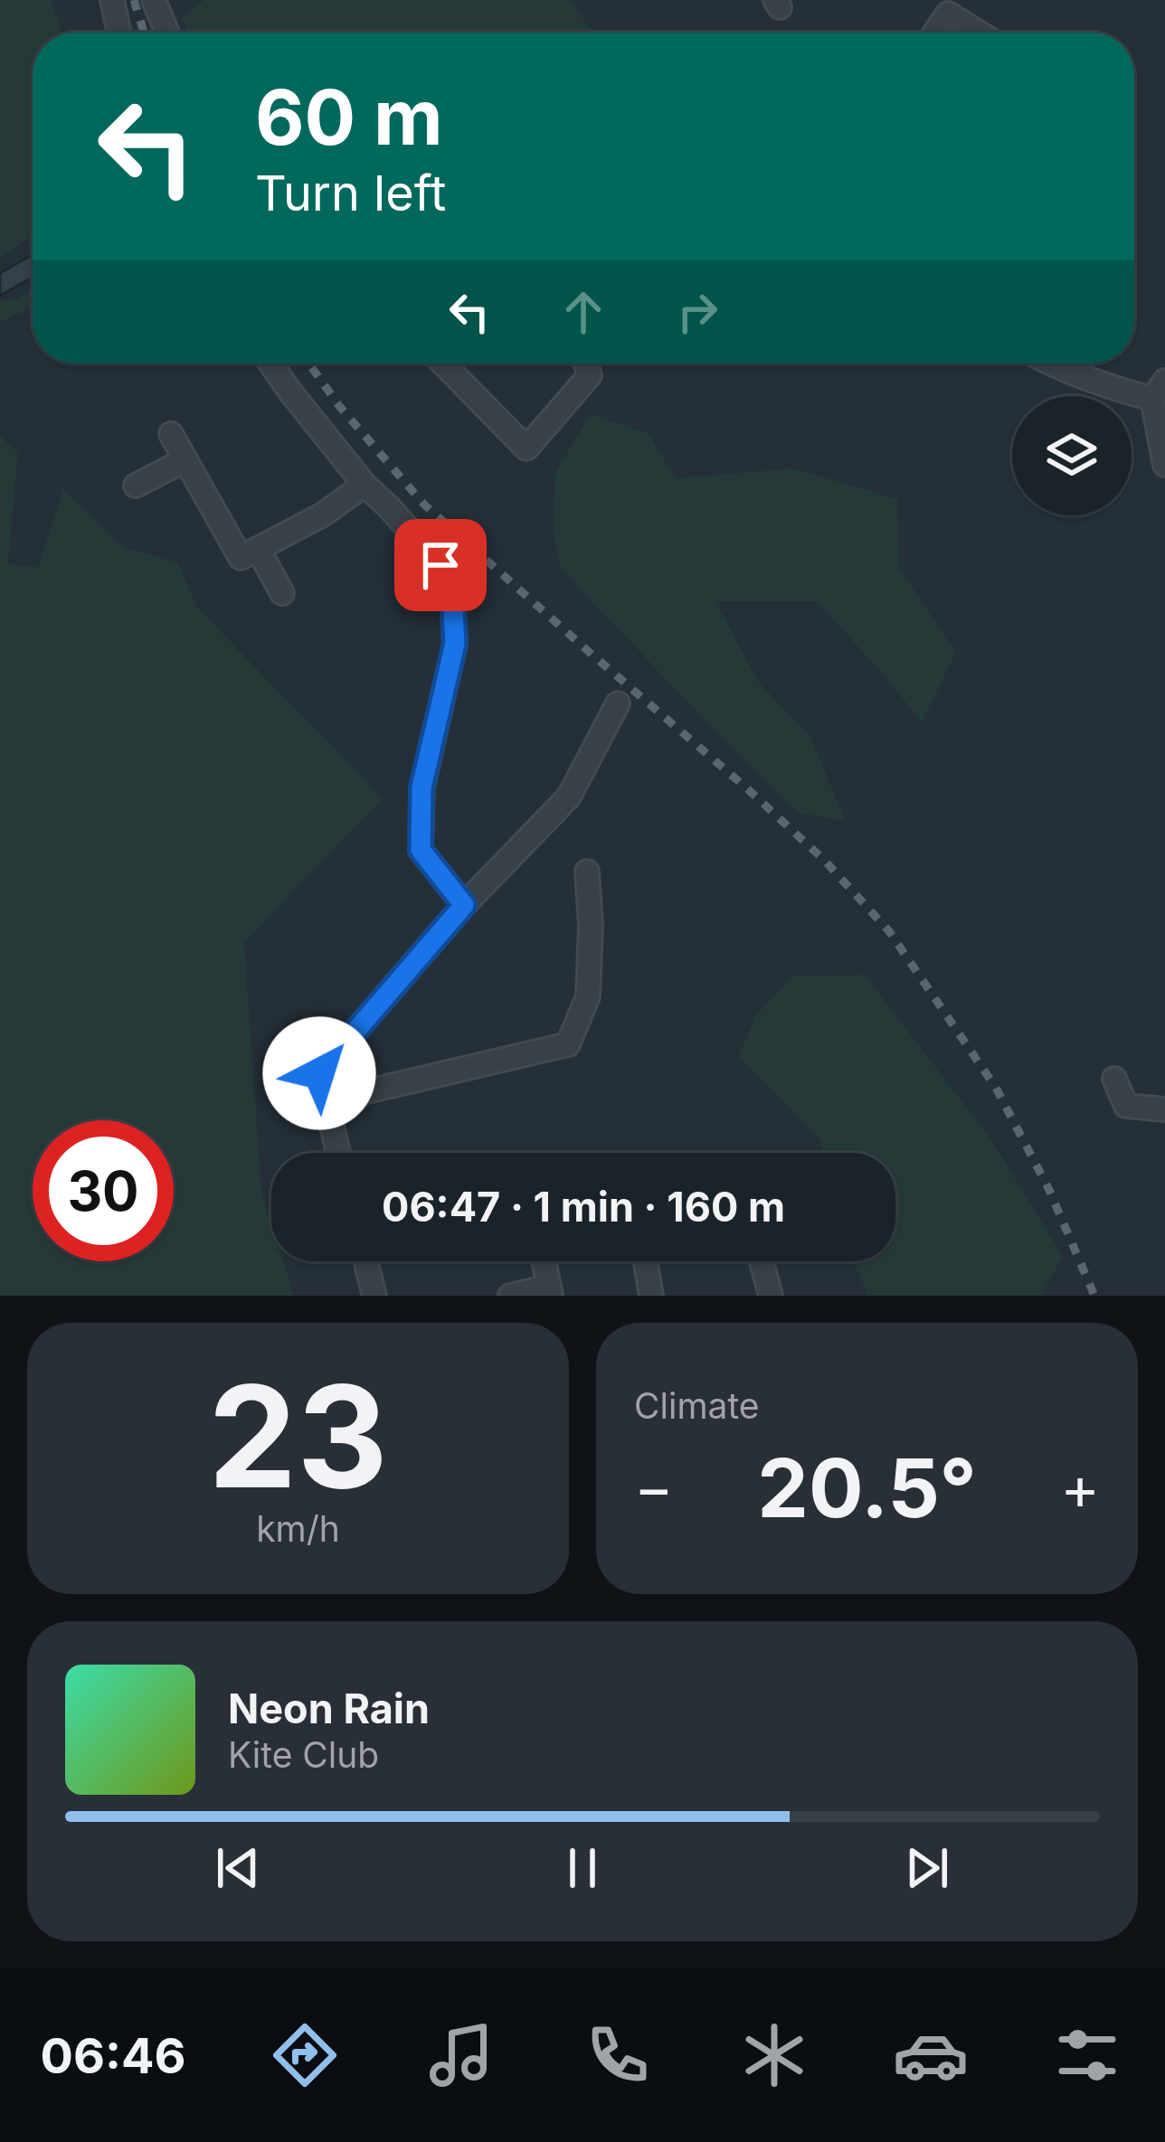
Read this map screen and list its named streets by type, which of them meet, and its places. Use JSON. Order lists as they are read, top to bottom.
{
  "page": {
    "turn": ["60 m", "Turn left"],
    "limit": "30",
    "trip": "06:47 · 1 min · 160 m",
    "tile": [
      ["23", "km/h"],
      "Climate"
    ],
    "heat": ["−", "20.5°", "+"],
    "song": ["Neon Rain", "Kite Club"],
    "tabs": "06:46"
  }
}
